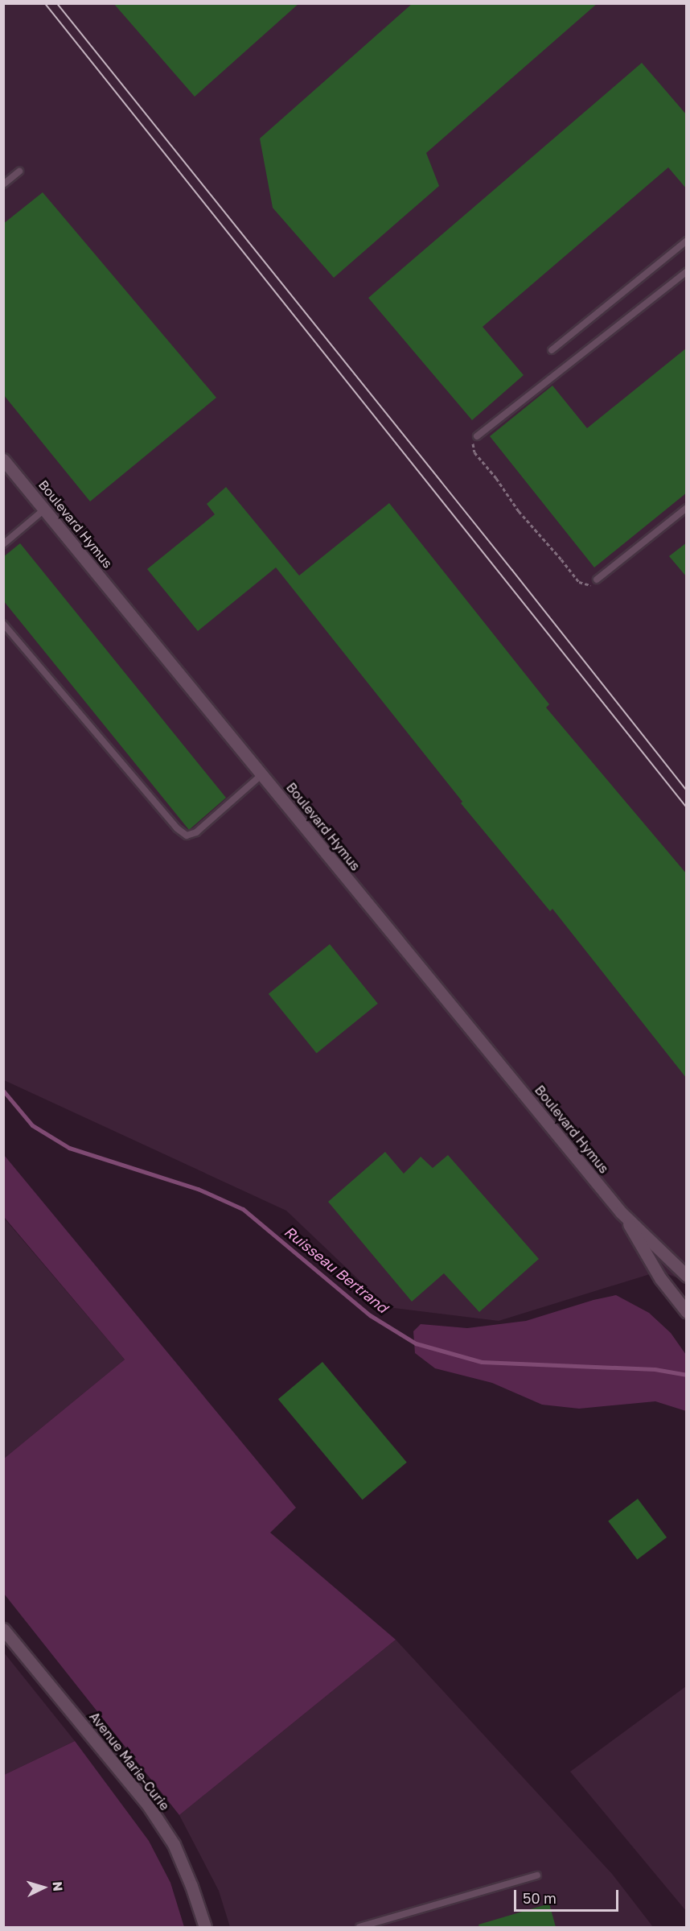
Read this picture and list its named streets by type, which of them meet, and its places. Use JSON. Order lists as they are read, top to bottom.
{
  "streets": {
    "street": ["Boulevard Hymus", "Avenue Marie-Curie"]
  },
  "water": ["Ruisseau Bertrand"],
  "scale_bar": "50 m",
  "north": "right"
}
